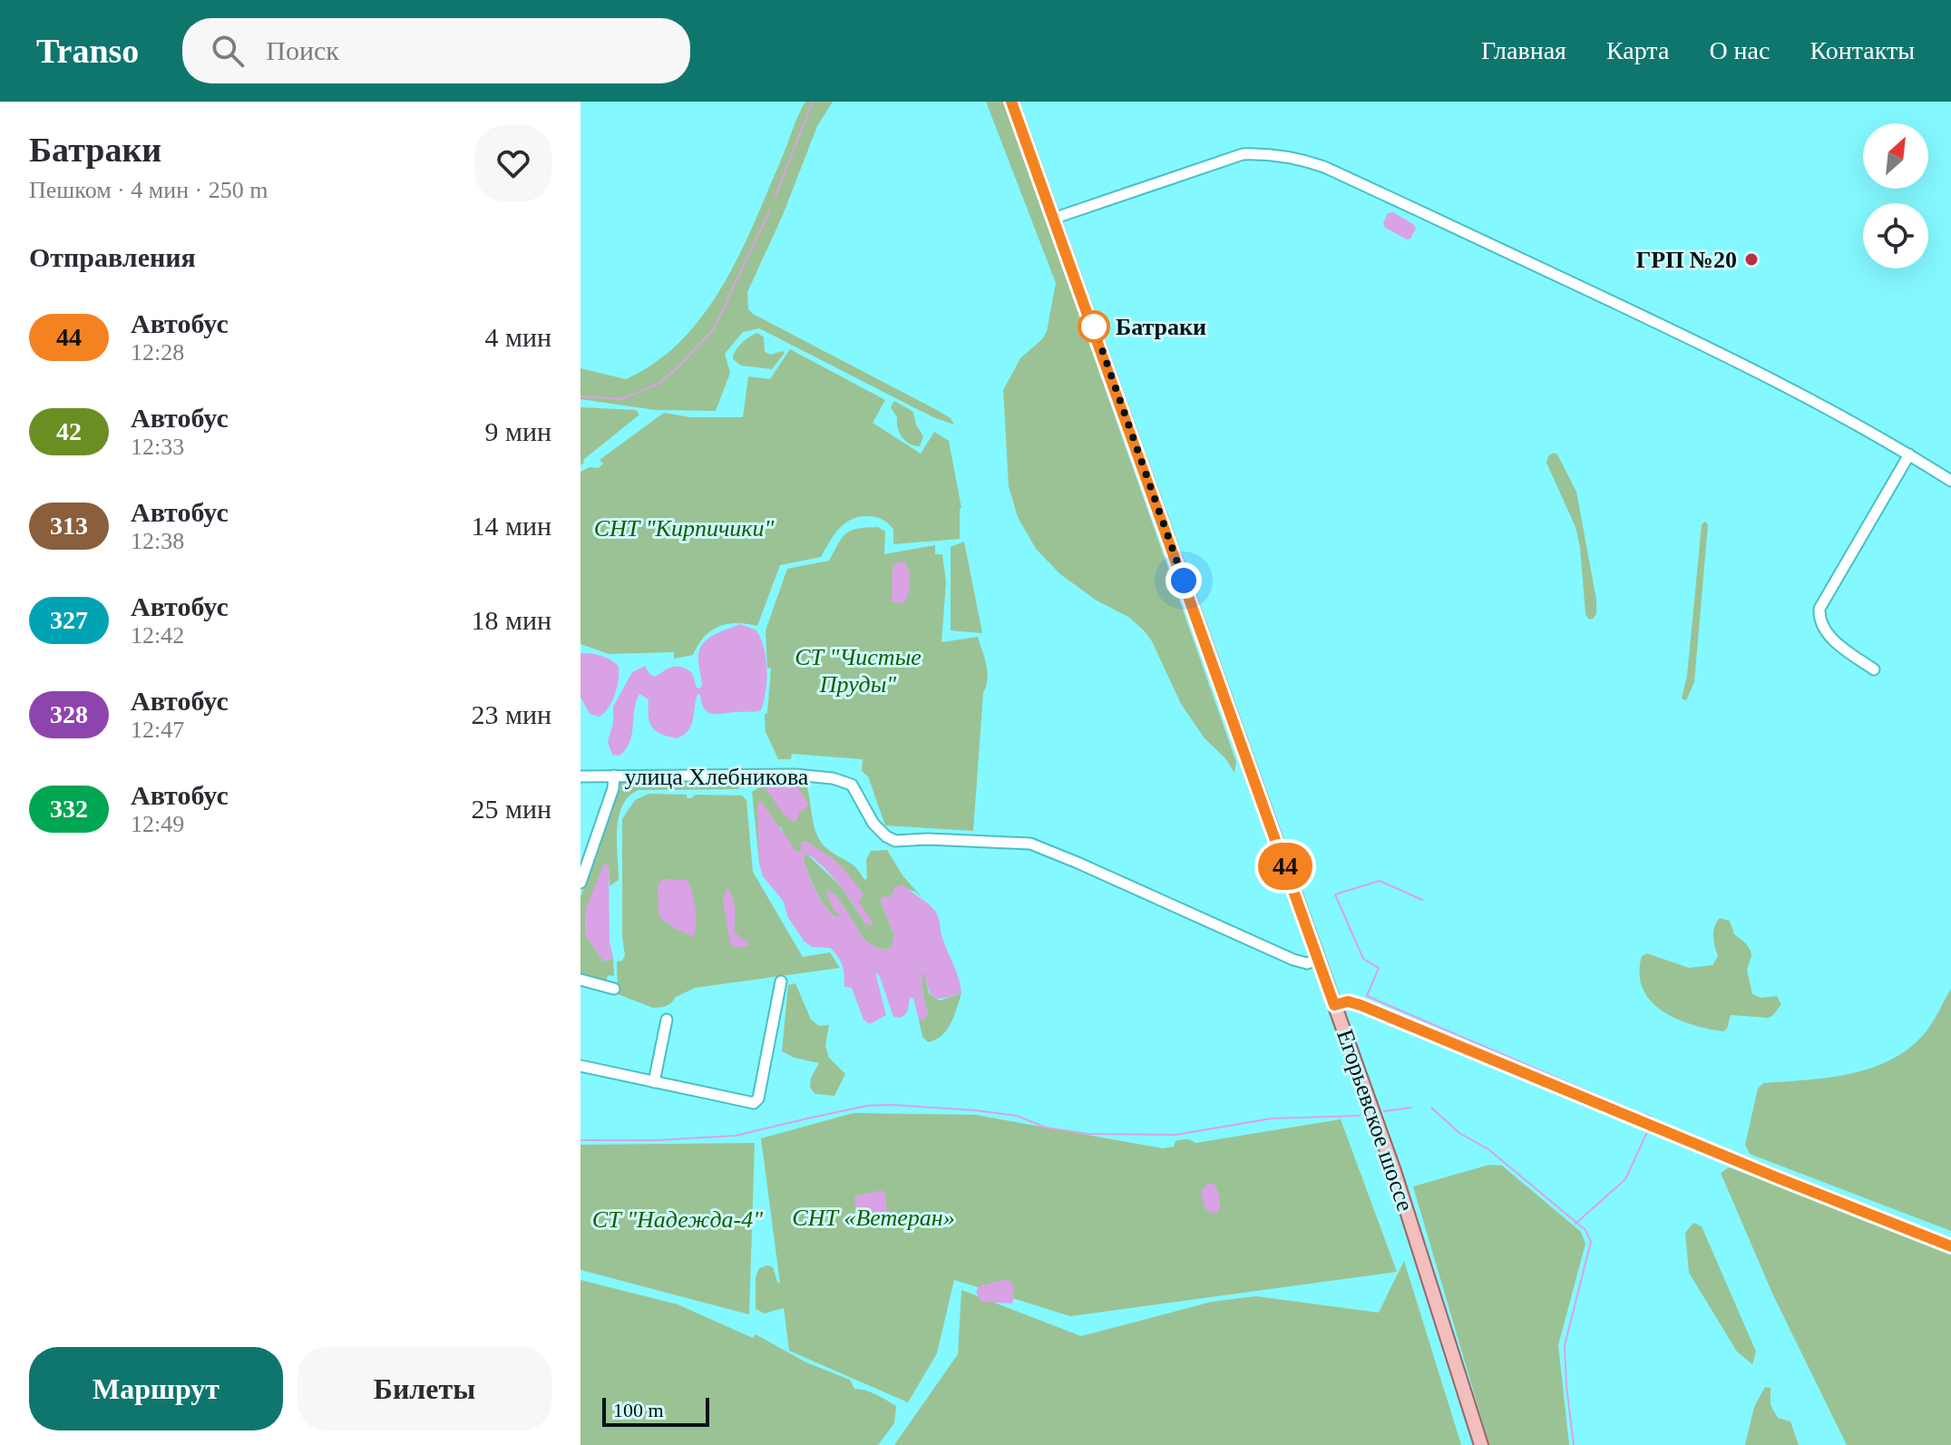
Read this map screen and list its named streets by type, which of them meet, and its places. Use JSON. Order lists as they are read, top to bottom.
{
  "streets": {
    "main road": ["Егорьевское шоссе"],
    "street": ["улица Хлебникова"]
  },
  "crossings": [
    ["улица Хлебникова", "Егорьевское шоссе"]
  ],
  "parks": [
    "СНТ \"Кирпичики\"",
    "СТ \"Чистые Пруды\"",
    "СНТ «Ветеран»",
    "СТ \"Надежда-4\""
  ],
  "places": ["ГРП №20", "Батраки"],
  "lines": ["bus line 44"],
  "scale_bar": "100 m",
  "north": "top right",
  "page": {
    "header": "Transo",
    "search": "Поиск",
    "nav": [
      "Главная",
      "Карта",
      "О нас",
      "Контакты"
    ],
    "heading": [
      ["Батраки", "Пешком · 4 мин · 250 m"],
      "Отправления"
    ],
    "on_map": "44",
    "list": [
      {
        "mark": "44",
        "name": "Автобус",
        "note": "12:28",
        "value": "4 мин"
      },
      {
        "mark": "42",
        "name": "Автобус",
        "note": "12:33",
        "value": "9 мин"
      },
      {
        "mark": "313",
        "name": "Автобус",
        "note": "12:38",
        "value": "14 мин"
      },
      {
        "mark": "327",
        "name": "Автобус",
        "note": "12:42",
        "value": "18 мин"
      },
      {
        "mark": "328",
        "name": "Автобус",
        "note": "12:47",
        "value": "23 мин"
      },
      {
        "mark": "332",
        "name": "Автобус",
        "note": "12:49",
        "value": "25 мин"
      }
    ],
    "buttons": ["Маршрут", "Билеты"],
    "scale": "100 m"
  }
}
